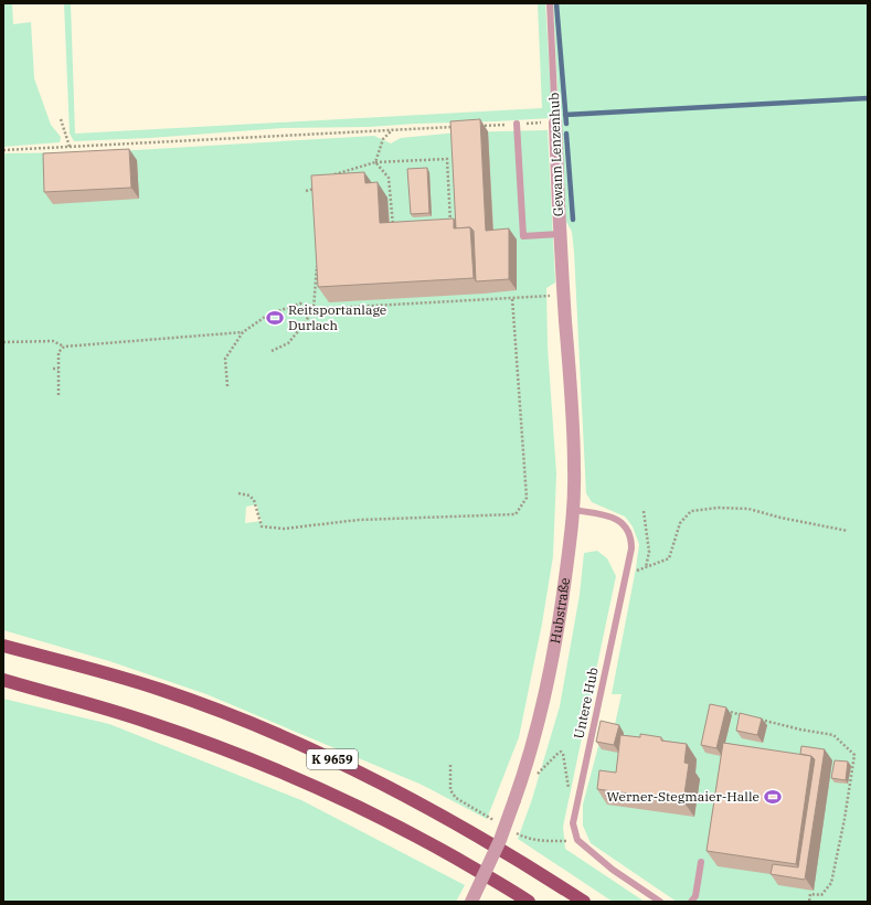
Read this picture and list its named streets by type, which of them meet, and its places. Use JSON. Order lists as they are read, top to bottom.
{
  "streets": {
    "main road": ["K 9659"],
    "street": ["Gewann Lenzenhub", "Hubstraße"],
    "lane": ["Untere Hub"]
  },
  "crossings": [
    ["Gewann Lenzenhub", "Hubstraße"],
    ["Hubstraße", "Untere Hub"]
  ],
  "places": {
    "sports": ["Reitsportanlage Durlach", "Werner-Stegmaier-Halle"]
  }
}
